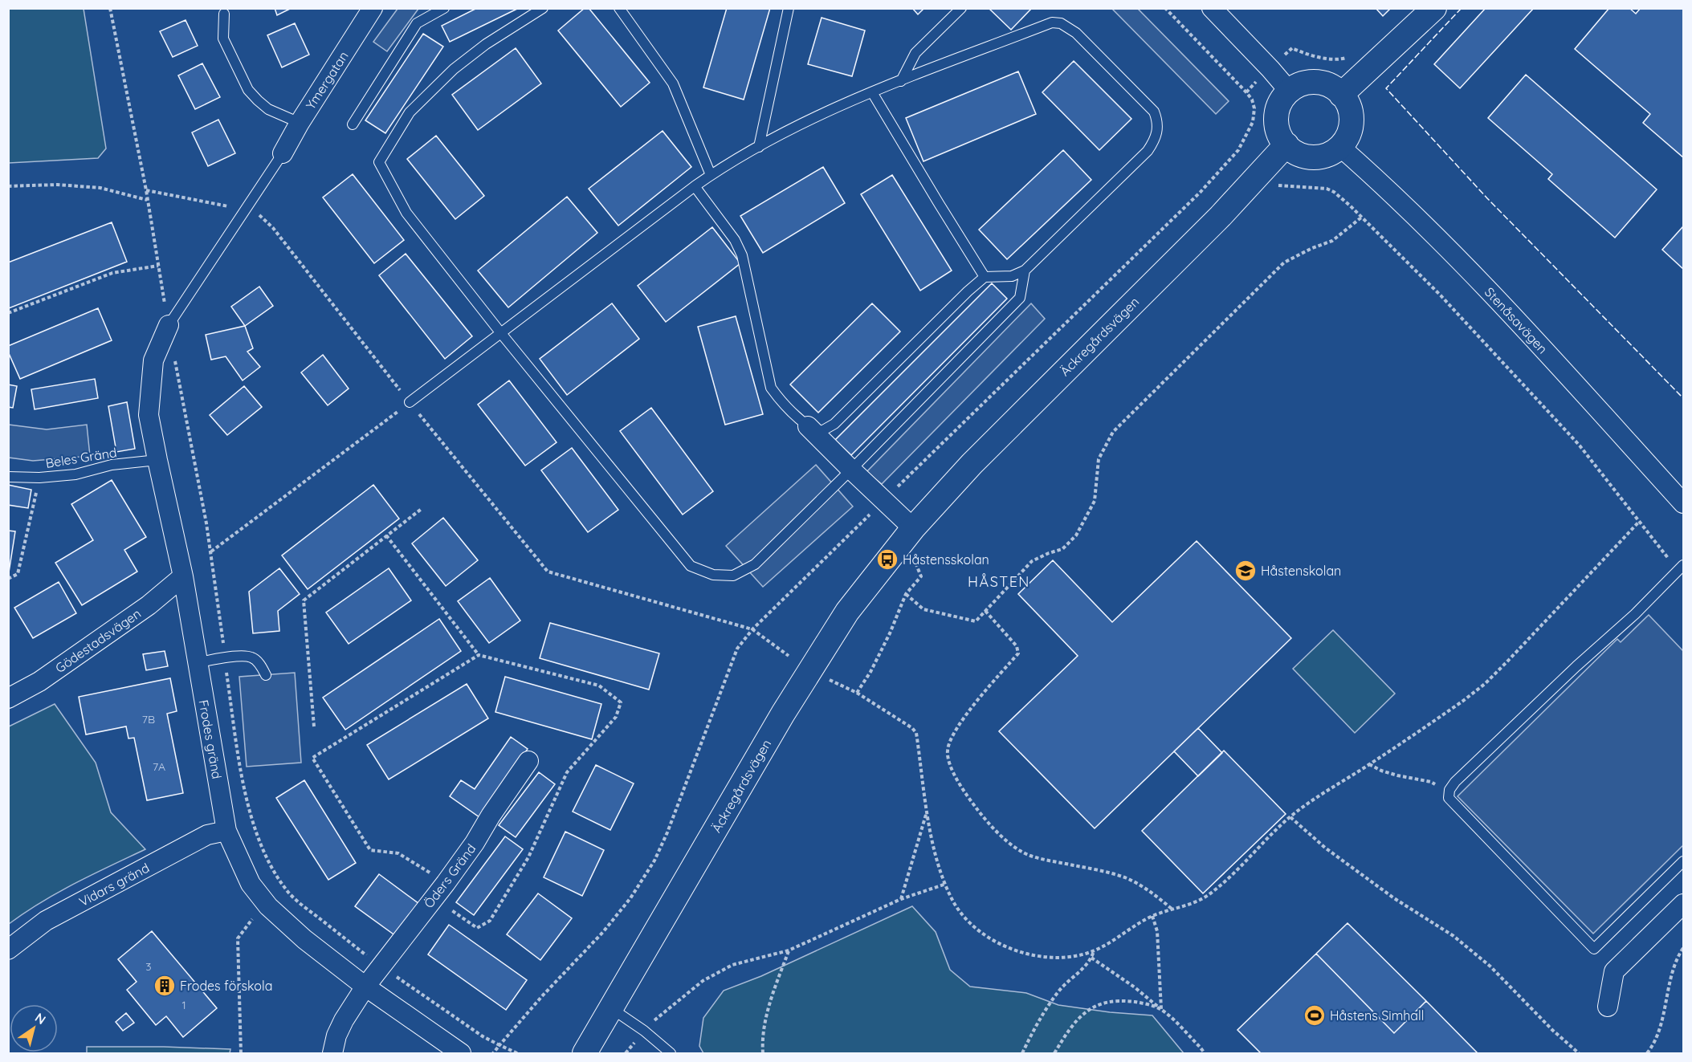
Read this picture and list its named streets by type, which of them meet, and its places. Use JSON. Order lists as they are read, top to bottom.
{
  "streets": {
    "street": [
      "Ymergatan",
      "Stenåsavägen",
      "Äckregårdsvägen",
      "Gödestadsvägen",
      "Frodes gränd",
      "Öders Gränd",
      "Vidars gränd"
    ],
    "lane": ["Beles Gränd"]
  },
  "crossings": [
    ["Stenåsavägen", "Äckregårdsvägen"],
    ["Beles Gränd", "Frodes gränd"],
    ["Gödestadsvägen", "Frodes gränd"],
    ["Frodes gränd", "Öders Gränd"],
    ["Frodes gränd", "Vidars gränd"]
  ],
  "districts": ["HÅSTEN"],
  "places": {
    "bus stop": ["Håstensskolan"],
    "school or university": ["Håstenskolan"],
    "building": ["Frodes förskola"],
    "sports": ["Håstens Simhall"]
  },
  "house_numbers": [
    "7B",
    "7A",
    "3",
    "1"
  ],
  "north": "top right"
}
